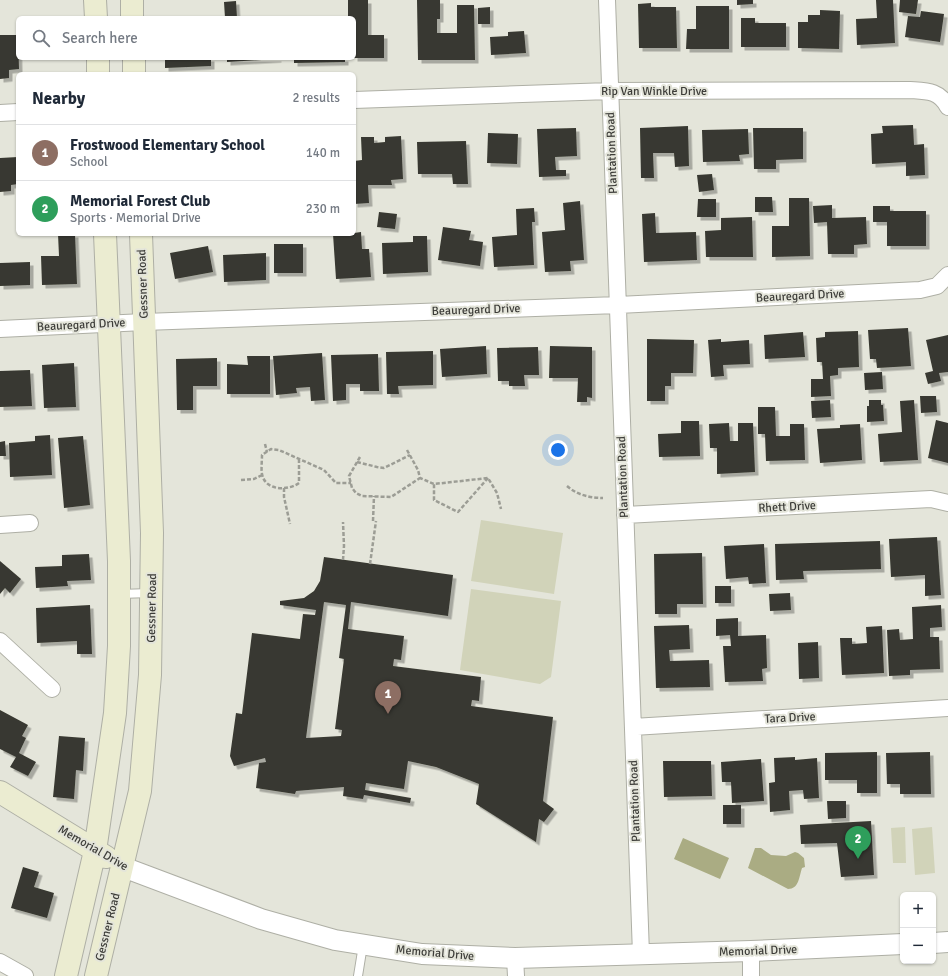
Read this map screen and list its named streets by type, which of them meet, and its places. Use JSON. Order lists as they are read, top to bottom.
{
  "streets": {
    "main road": ["Gessner Road", "Memorial Drive"],
    "street": [
      "Rip Van Winkle Drive",
      "Plantation Road",
      "Beauregard Drive",
      "Rhett Drive",
      "Tara Drive"
    ]
  },
  "crossings": [
    ["Rip Van Winkle Drive", "Plantation Road"],
    ["Plantation Road", "Beauregard Drive"],
    ["Plantation Road", "Rhett Drive"],
    ["Plantation Road", "Tara Drive"],
    ["Plantation Road", "Memorial Drive"],
    ["Gessner Road", "Beauregard Drive"],
    ["Gessner Road", "Memorial Drive"]
  ],
  "page": {
    "search": "Search here",
    "heading": ["Nearby", "2 results"],
    "list": [
      {
        "mark": "1",
        "name": "Frostwood Elementary School",
        "note": "School",
        "value": "140 m"
      },
      {
        "mark": "2",
        "name": "Memorial Forest Club",
        "note": "Sports · Memorial Drive",
        "value": "230 m"
      }
    ],
    "pins": ["1", "2"],
    "map_buttons": ["+", "−"]
  }
}
